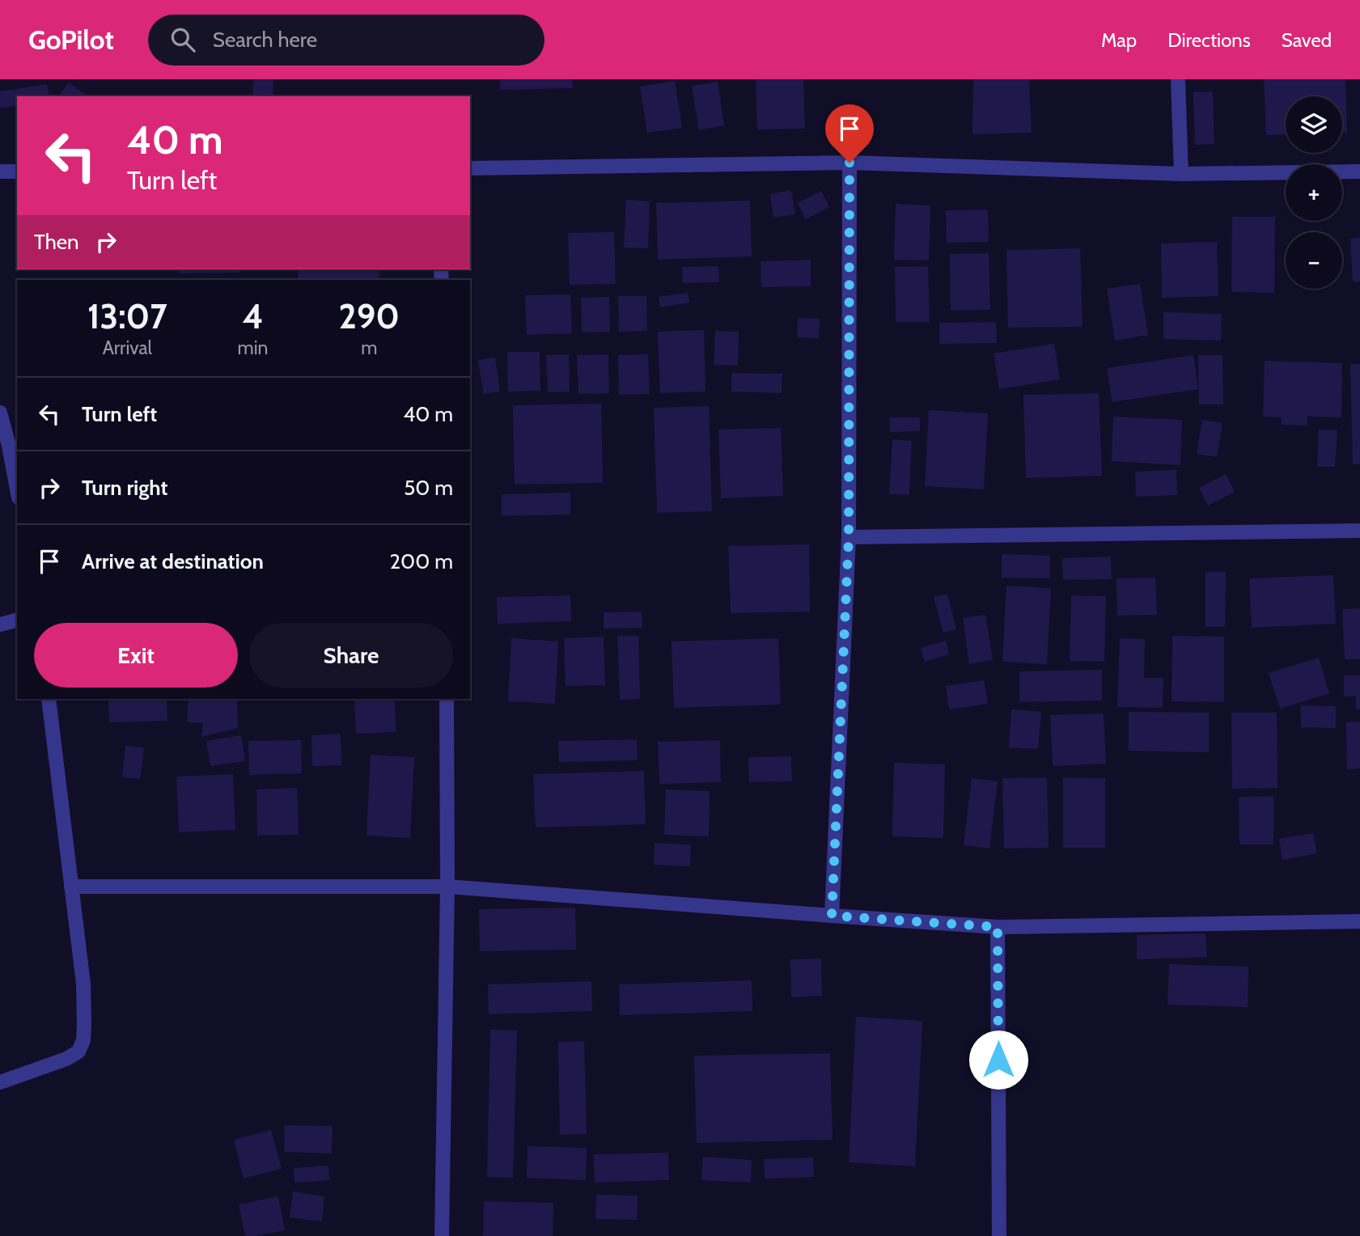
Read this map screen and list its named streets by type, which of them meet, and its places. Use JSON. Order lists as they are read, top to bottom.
{
  "page": {
    "header": "GoPilot",
    "search": "Search here",
    "nav": ["Map", "Directions", "Saved"],
    "map_buttons": ["+", "−"],
    "turn": ["40 m", "Turn left"],
    "then": "Then",
    "eta": [
      "13:07",
      "Arrival",
      "4",
      "min",
      "290",
      "m"
    ],
    "list": [
      {
        "name": "Turn left",
        "value": "40 m"
      },
      {
        "name": "Turn right",
        "value": "50 m"
      },
      {
        "name": "Arrive at destination",
        "value": "200 m"
      }
    ],
    "buttons": ["Exit", "Share"]
  }
}
